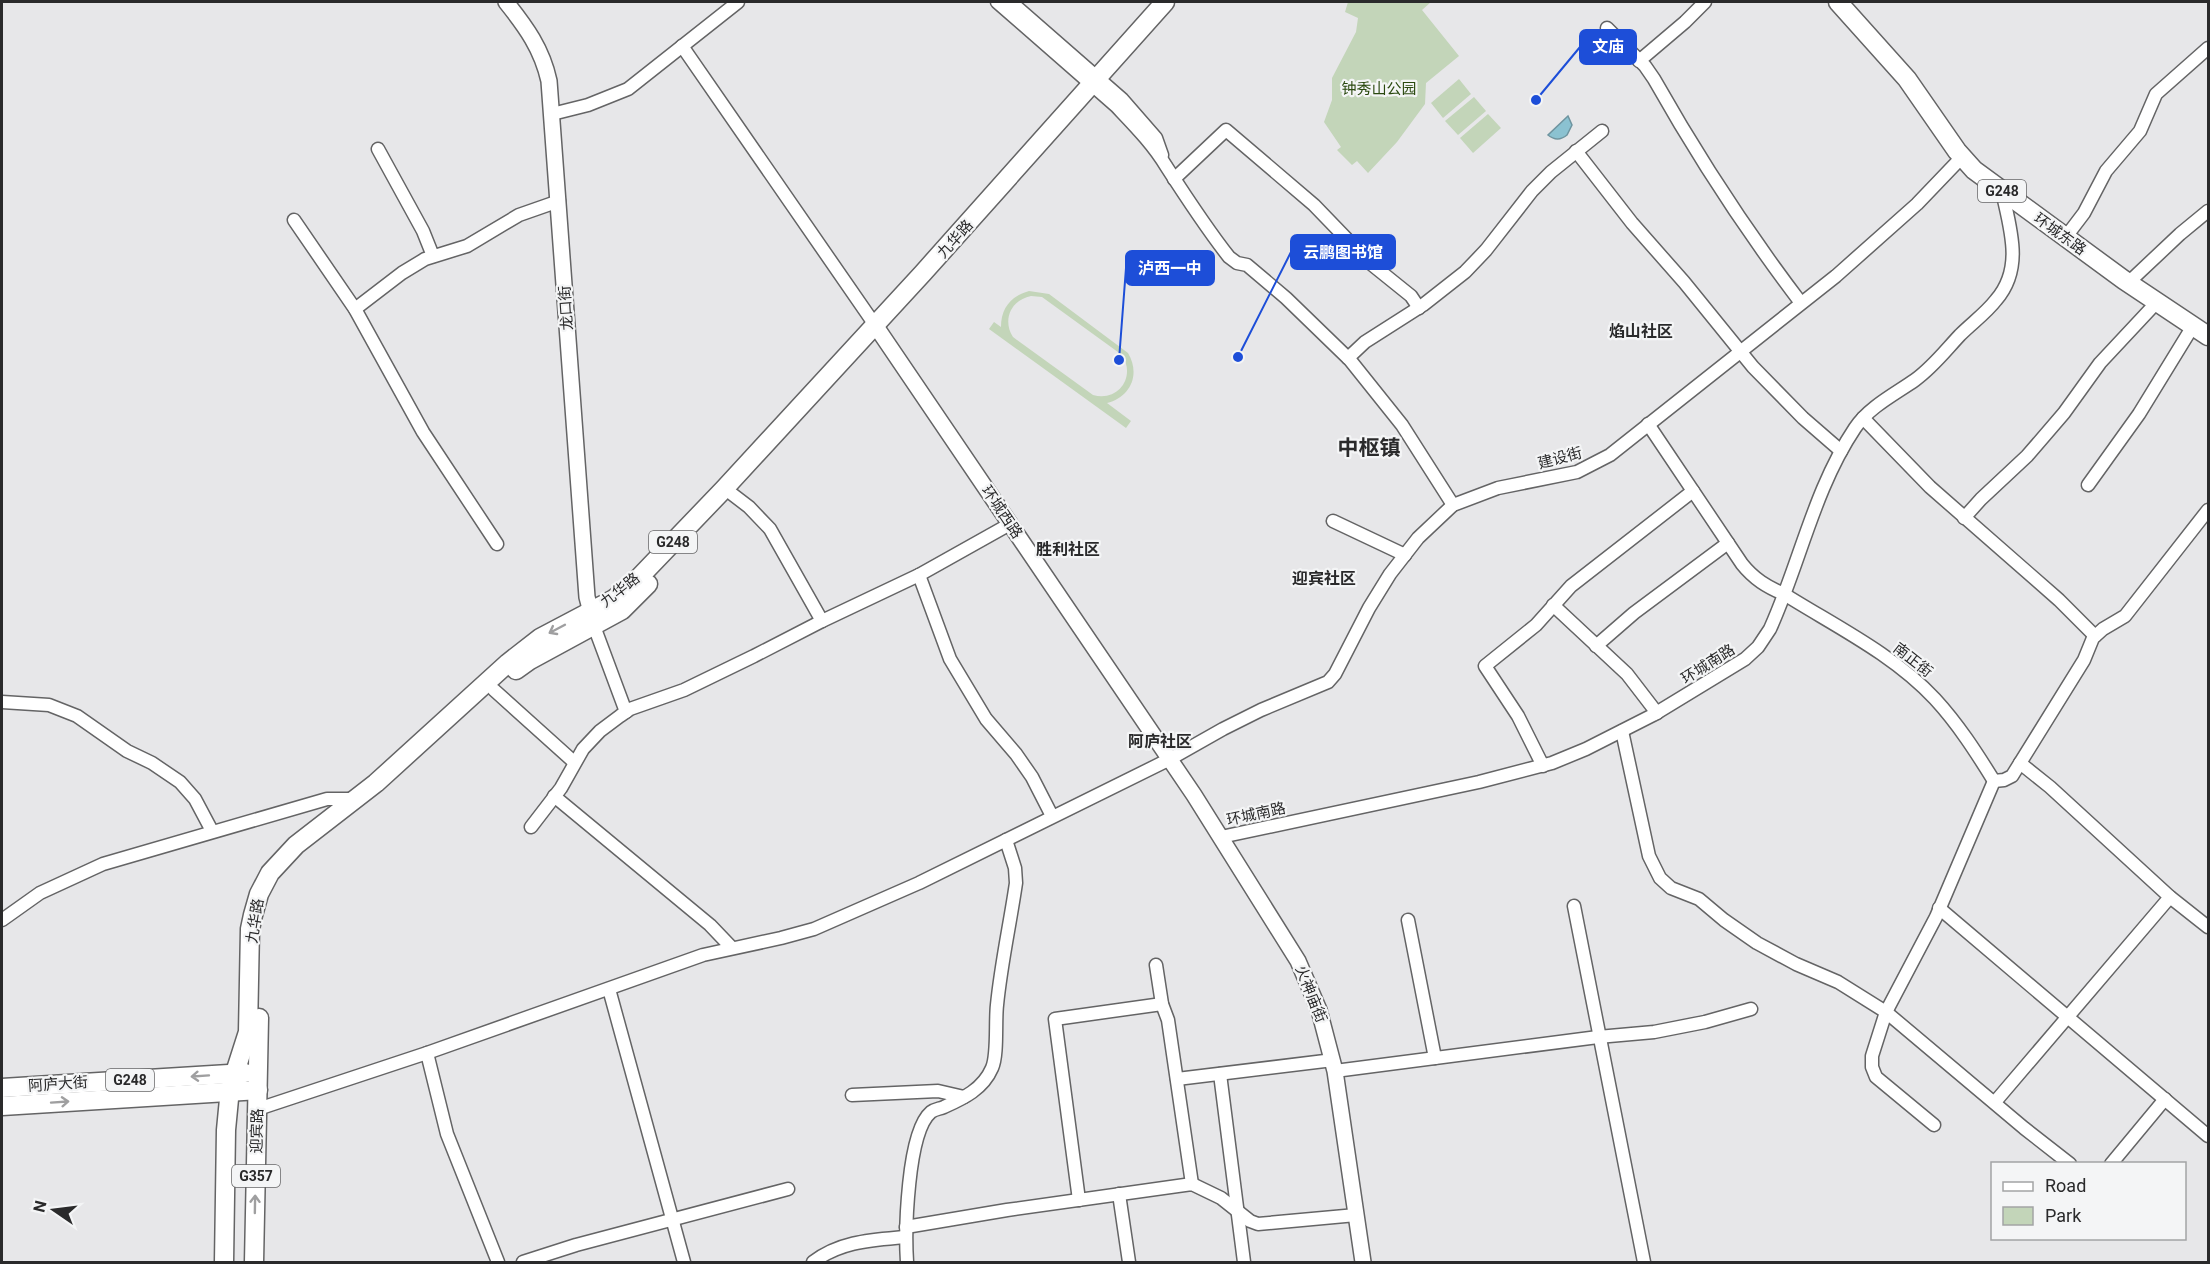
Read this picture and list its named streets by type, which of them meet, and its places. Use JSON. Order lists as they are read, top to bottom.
{
  "streets": {
    "highway": [
      "G248",
      "环城东路",
      "九华路",
      "阿庐大街",
      "迎宾路",
      "G357"
    ],
    "main road": ["龙口街", "环城西路", "火神庙街"],
    "street": ["建设街", "南正街", "环城南路"]
  },
  "crossings": [
    ["G248", "九华路"],
    ["G248", "阿庐大街"],
    ["G248", "迎宾路"],
    ["环城东路", "建设街"],
    ["环城东路", "环城南路"],
    ["九华路", "龙口街"],
    ["九华路", "环城西路"],
    ["九华路", "阿庐大街"],
    ["九华路", "迎宾路"],
    ["建设街", "环城西路"],
    ["建设街", "南正街"],
    ["建设街", "火神庙街"],
    ["建设街", "迎宾路"],
    ["环城西路", "火神庙街"],
    ["南正街", "环城南路"],
    ["环城南路", "火神庙街"],
    ["阿庐大街", "迎宾路"]
  ],
  "districts": [
    "焰山社区",
    "中枢镇",
    "胜利社区",
    "迎宾社区",
    "阿庐社区"
  ],
  "parks": ["钟秀山公园"],
  "places": ["文庙", "云鹏图书馆", "泸西一中"],
  "legend": ["Road", "Park"],
  "north": "left"
}
